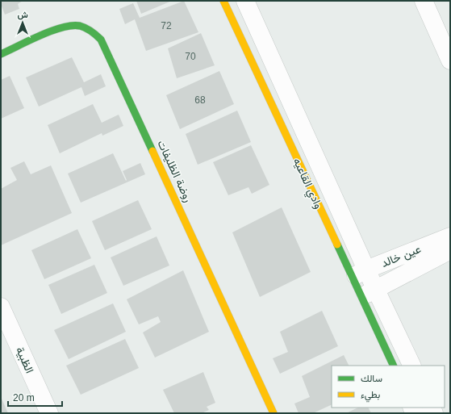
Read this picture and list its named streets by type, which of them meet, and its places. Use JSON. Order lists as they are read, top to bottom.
{
  "streets": {
    "street": [
      "روضة الظليفات",
      "وادي القاعيه",
      "عين خالد",
      "الظبية"
    ]
  },
  "crossings": [
    ["وادي القاعيه", "عين خالد"]
  ],
  "house_numbers": ["72", "70", "68"],
  "legend": ["سالك", "بطيء"],
  "scale_bar": "20 m",
  "north": "top"
}
